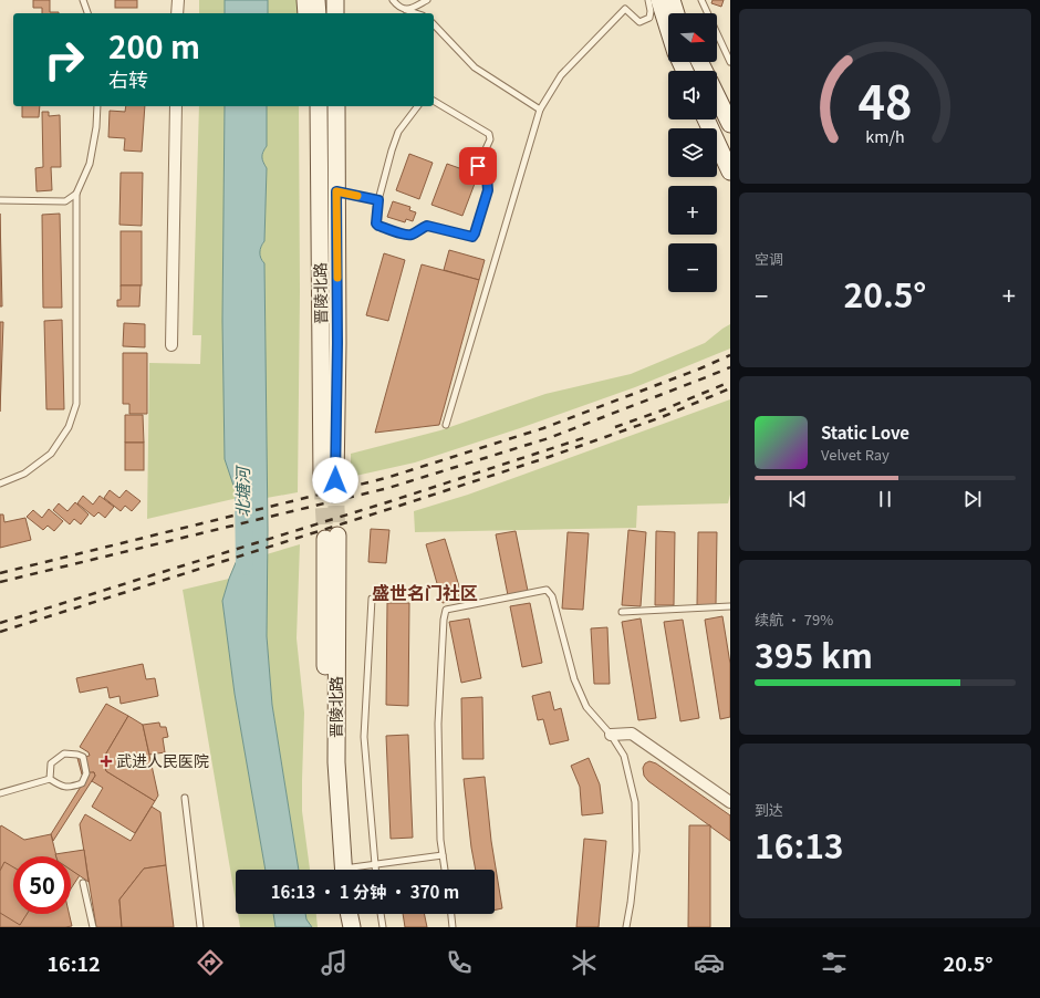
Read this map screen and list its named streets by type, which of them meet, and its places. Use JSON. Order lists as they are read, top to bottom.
{
  "streets": {
    "main road": ["晋陵北路"]
  },
  "districts": ["盛世名门社区"],
  "water": ["北塘河"],
  "places": {
    "health": ["武进人民医院"]
  },
  "north": "right",
  "page": {
    "map_buttons": ["+", "−"],
    "turn": ["200 m", "右转"],
    "tile": [
      "空调",
      ["续航 · 79%", "395 km"],
      ["到达", "16:13"]
    ],
    "heat": ["−", "20.5°", "+"],
    "song": ["Static Love", "Velvet Ray"],
    "limit": "50",
    "trip": "16:13 · 1 分钟 · 370 m",
    "tabs": ["16:12", "20.5°"],
    "gauge": ["48", "km/h"]
  }
}
